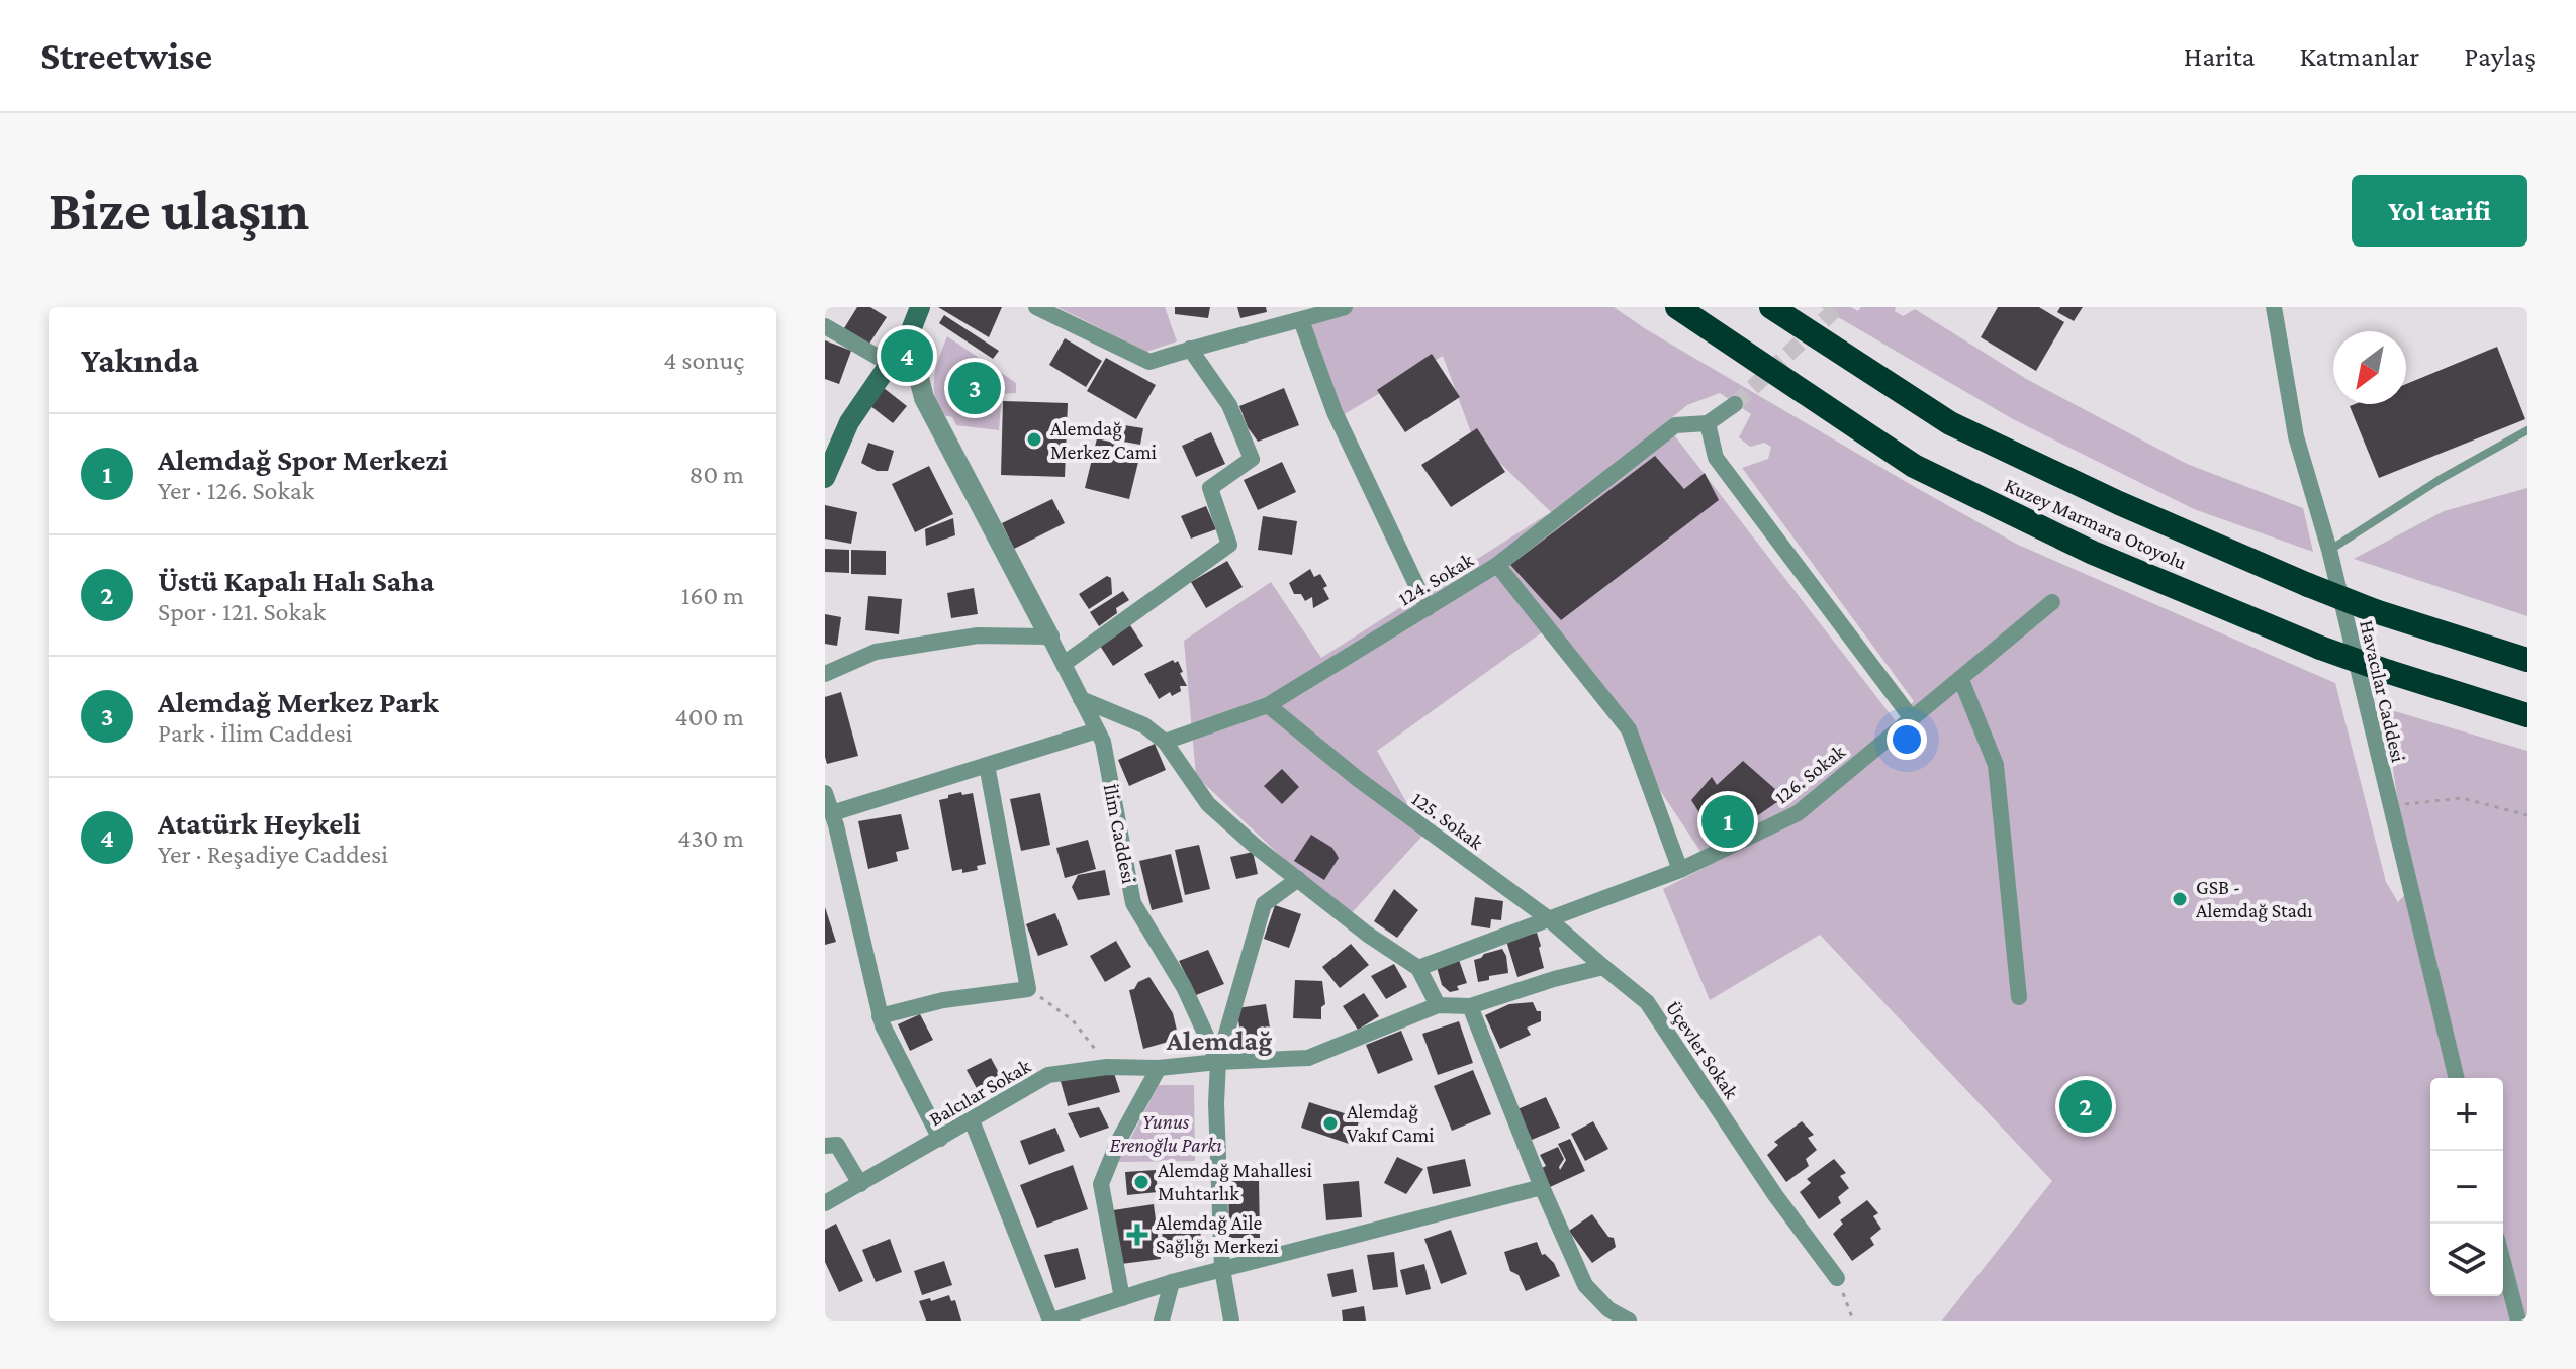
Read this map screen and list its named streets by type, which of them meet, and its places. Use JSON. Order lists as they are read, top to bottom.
{
  "streets": {
    "highway": ["Kuzey Marmara Otoyolu"],
    "street": [
      "124. Sokak",
      "Havacılar Caddesi",
      "126. Sokak",
      "125. Sokak",
      "İlim Caddesi",
      "Üçevler Sokak",
      "Balcılar Sokak"
    ]
  },
  "crossings": [
    ["124. Sokak", "125. Sokak"],
    ["126. Sokak", "125. Sokak"],
    ["125. Sokak", "Üçevler Sokak"],
    ["İlim Caddesi", "Balcılar Sokak"]
  ],
  "districts": ["Alemdağ"],
  "parks": ["Yunus Erenoğlu Parkı"],
  "places": {
    "other": [
      "Alemdağ Merkez Cami",
      "GSB - Alemdağ Stadı",
      "Alemdağ Vakıf Cami",
      "Alemdağ Mahallesi Muhtarlık"
    ],
    "health": ["Alemdağ Aile Sağlığı Merkezi"]
  },
  "north": "bottom left",
  "page": {
    "header": "Streetwise",
    "nav": ["Harita", "Katmanlar", "Paylaş"],
    "buttons": "Yol tarifi",
    "title": "Bize ulaşın",
    "heading": ["Yakında", "4 sonuç"],
    "pins": [
      "4",
      "3",
      "1",
      "2"
    ],
    "list": [
      {
        "mark": "1",
        "name": "Alemdağ Spor Merkezi",
        "note": "Yer · 126. Sokak",
        "value": "80 m"
      },
      {
        "mark": "2",
        "name": "Üstü Kapalı Halı Saha",
        "note": "Spor · 121. Sokak",
        "value": "160 m"
      },
      {
        "mark": "3",
        "name": "Alemdağ Merkez Park",
        "note": "Park · İlim Caddesi",
        "value": "400 m"
      },
      {
        "mark": "4",
        "name": "Atatürk Heykeli",
        "note": "Yer · Reşadiye Caddesi",
        "value": "430 m"
      }
    ],
    "map_buttons": ["+", "−"]
  }
}
